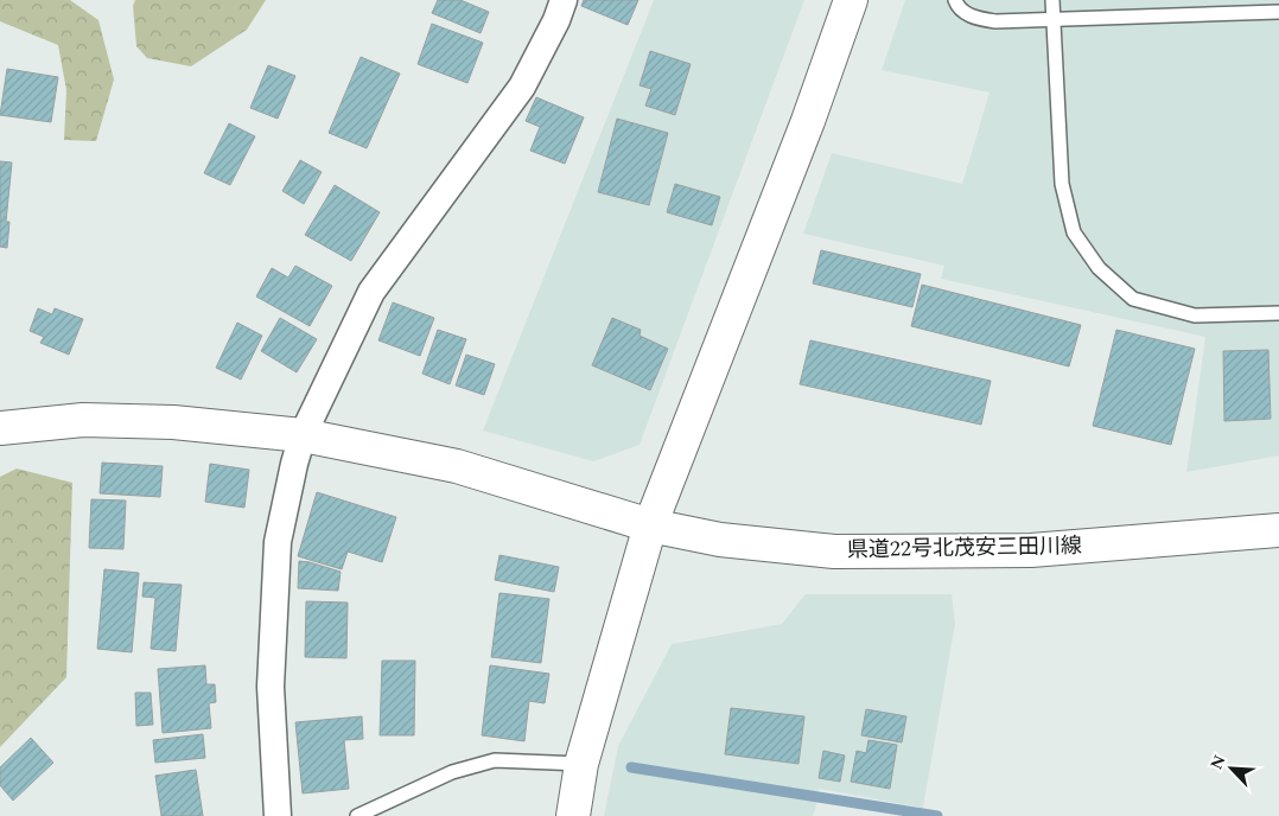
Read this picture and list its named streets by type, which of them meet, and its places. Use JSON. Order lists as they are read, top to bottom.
{
  "streets": {
    "street": ["県道22号北茂安三田川線"]
  },
  "north": "top left"
}
